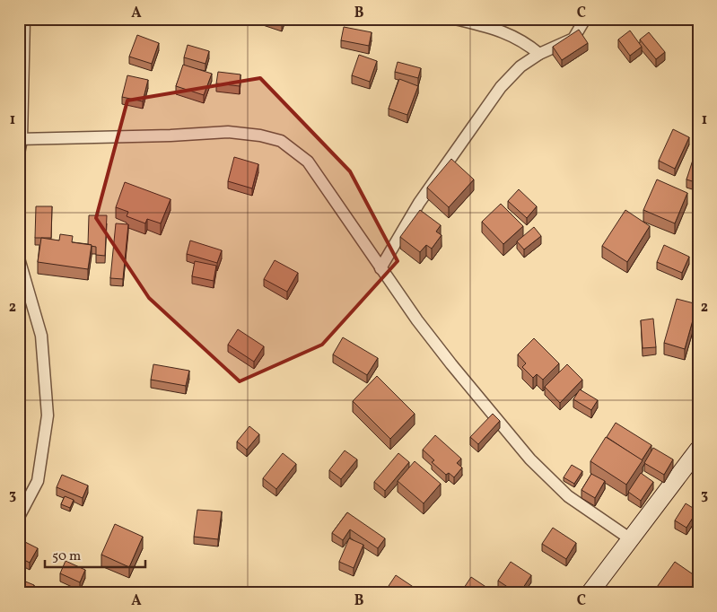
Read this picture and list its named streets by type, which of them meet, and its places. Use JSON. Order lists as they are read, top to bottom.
{
  "scale_bar": "50 m",
  "grid": {
    "columns": ["A", "B", "C"],
    "rows": ["1", "2", "3"]
  }
}
